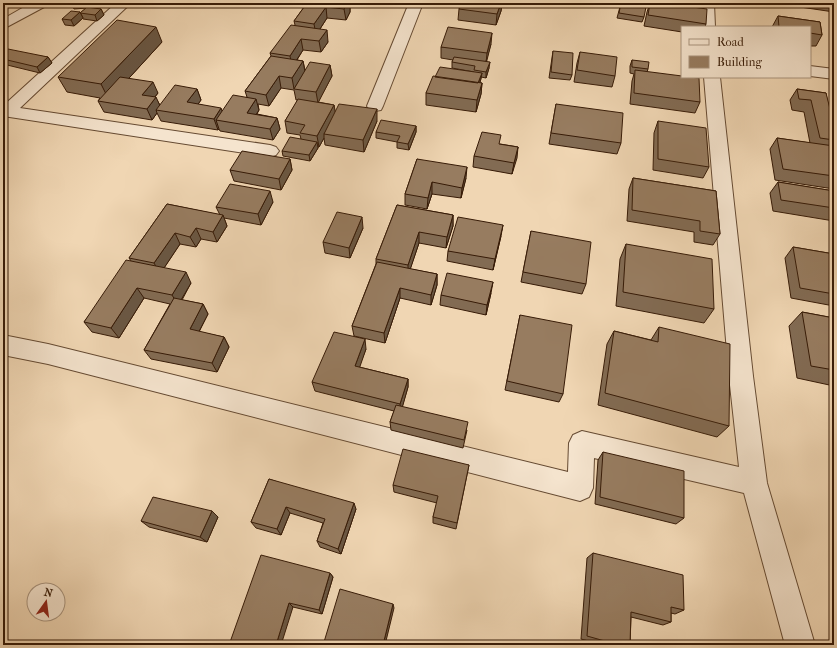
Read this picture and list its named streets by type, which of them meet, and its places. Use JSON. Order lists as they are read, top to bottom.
{
  "legend": ["Road", "Building"],
  "north": "top"
}
